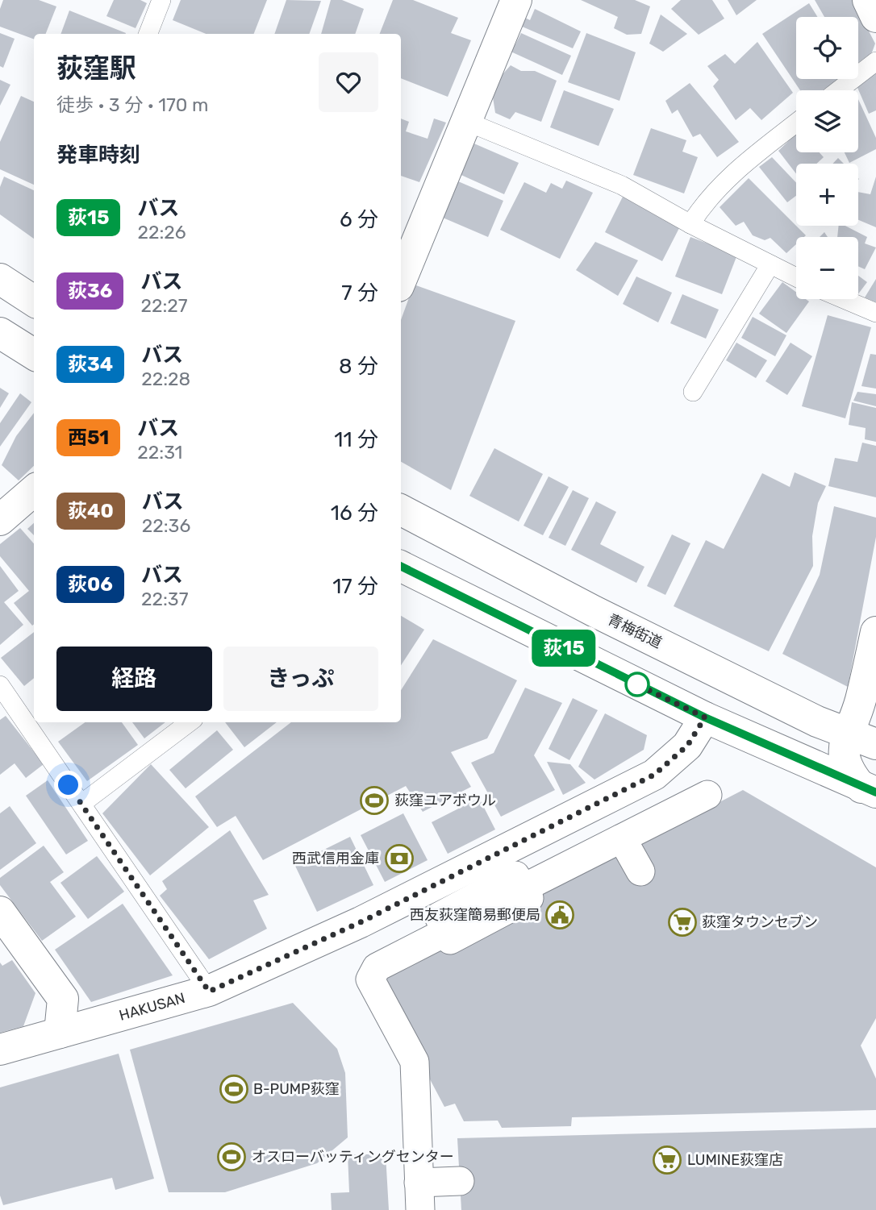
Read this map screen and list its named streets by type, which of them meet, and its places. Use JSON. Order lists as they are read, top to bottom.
{
  "streets": {
    "street": ["青梅街道", "HAKUSAN"]
  },
  "places": {
    "sports": ["荻窪ユアボウル", "B-PUMP荻窪", "オスローバッティングセンター"],
    "bank": ["西武信用金庫"],
    "public building": ["西友荻窪簡易郵便局"],
    "supermarket": ["荻窪タウンセブン", "LUMINE荻窪店"]
  },
  "lines": ["bus line 荻15"],
  "page": {
    "on_map": "荻15",
    "map_buttons": ["+", "−"],
    "heading": [
      ["荻窪駅", "徒歩 · 3 分 · 170 m"],
      "発車時刻"
    ],
    "list": [
      {
        "mark": "荻15",
        "name": "バス",
        "note": "22:26",
        "value": "6 分"
      },
      {
        "mark": "荻36",
        "name": "バス",
        "note": "22:27",
        "value": "7 分"
      },
      {
        "mark": "荻34",
        "name": "バス",
        "note": "22:28",
        "value": "8 分"
      },
      {
        "mark": "西51",
        "name": "バス",
        "note": "22:31",
        "value": "11 分"
      },
      {
        "mark": "荻40",
        "name": "バス",
        "note": "22:36",
        "value": "16 分"
      },
      {
        "mark": "荻06",
        "name": "バス",
        "note": "22:37",
        "value": "17 分"
      }
    ],
    "buttons": ["経路", "きっぷ"]
  }
}
